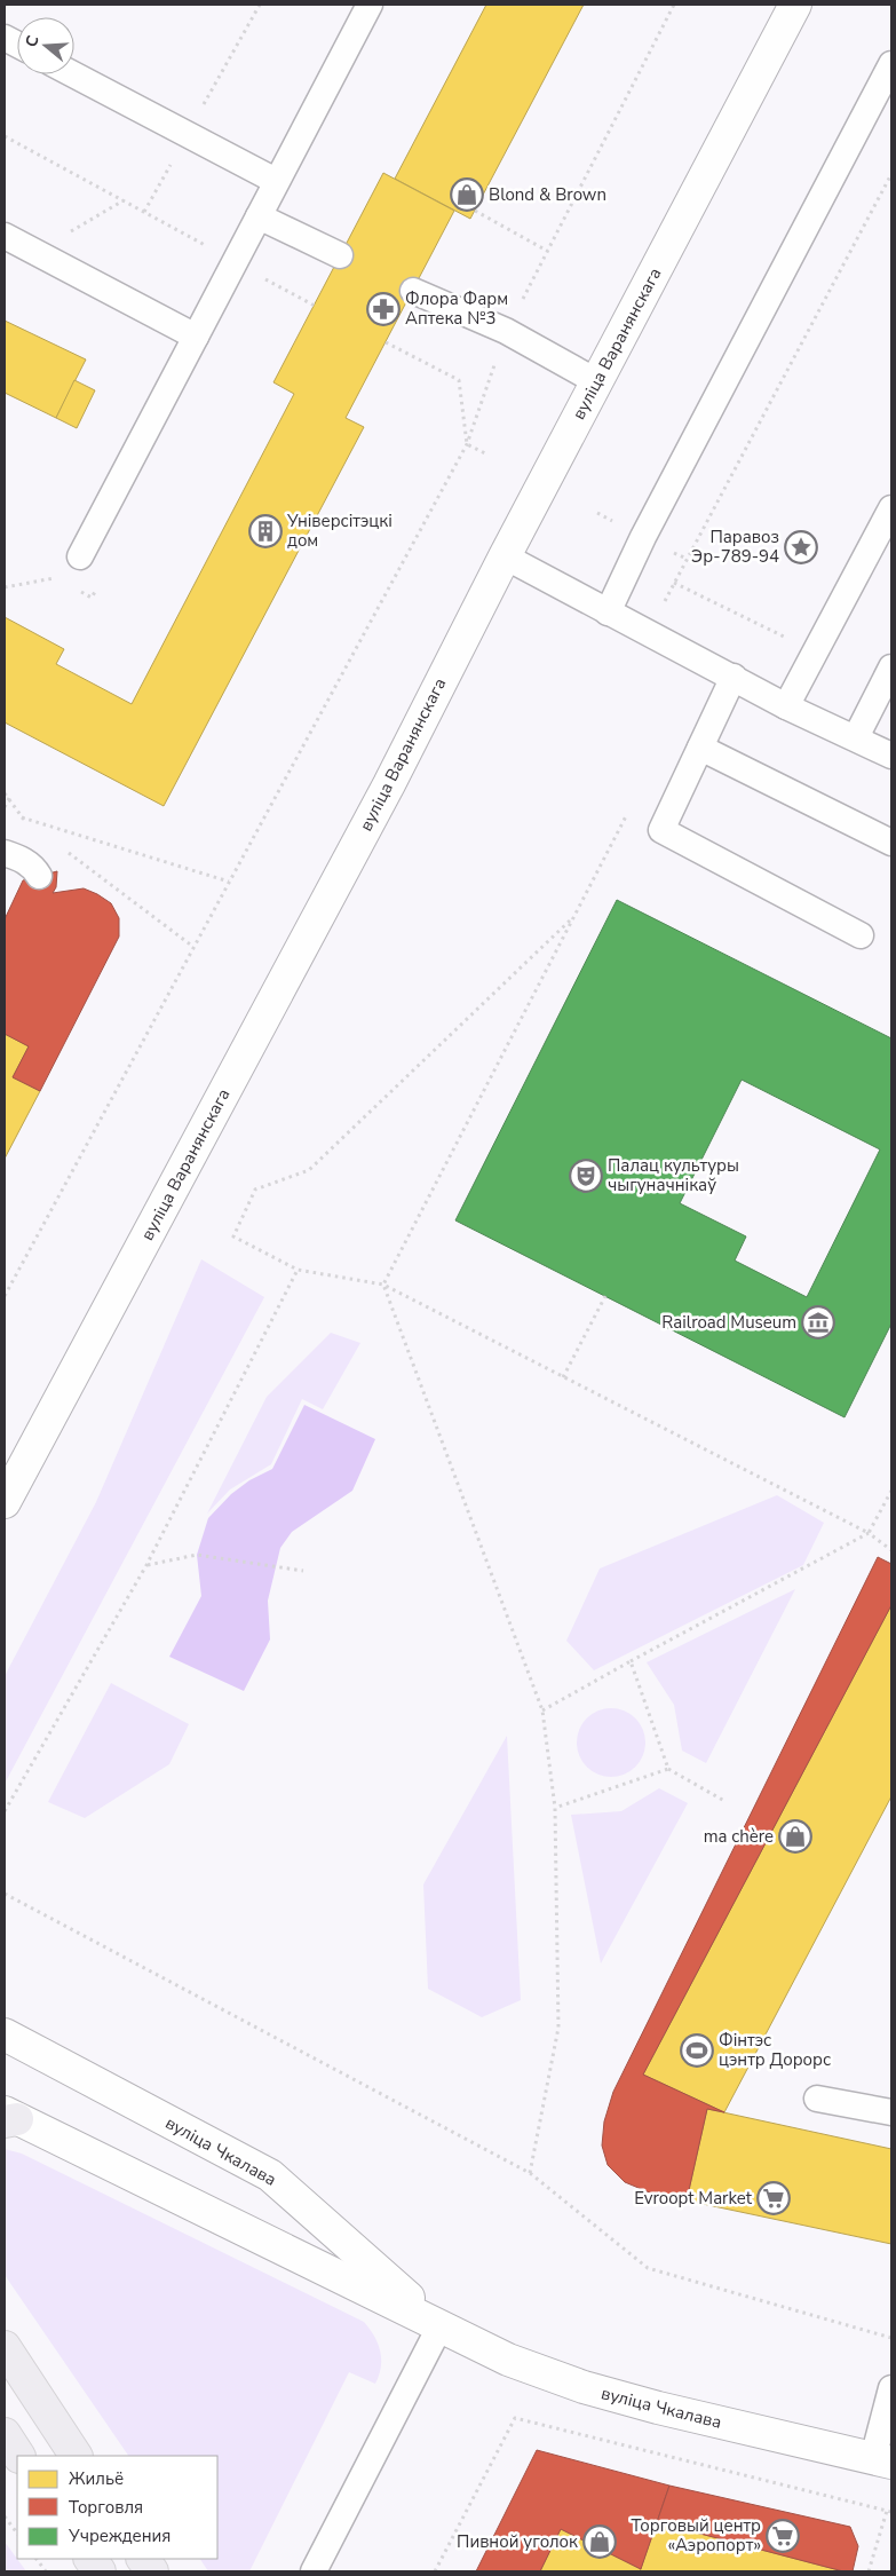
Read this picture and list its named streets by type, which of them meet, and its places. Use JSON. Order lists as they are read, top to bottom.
{
  "streets": {
    "main road": ["вуліца Варанянскага", "вуліца Чкалава"]
  },
  "places": {
    "shop": ["Blond & Brown", "ma chère", "Пивной уголок"],
    "pharmacy": ["Флора Фарм Аптека №3"],
    "building": ["Універсітэцкі дом"],
    "place": ["Паравоз Эр-789-94"],
    "theatre": ["Палац культуры чыгуначнікаў"],
    "museum": ["Railroad Museum"],
    "sports": ["Фінтэс цэнтр Дорорс"],
    "supermarket": ["Evroopt Market", "Торговый центр «Аэропорт»"]
  },
  "legend": ["Жильё", "Торговля", "Учреждения"],
  "north": "left"
}
